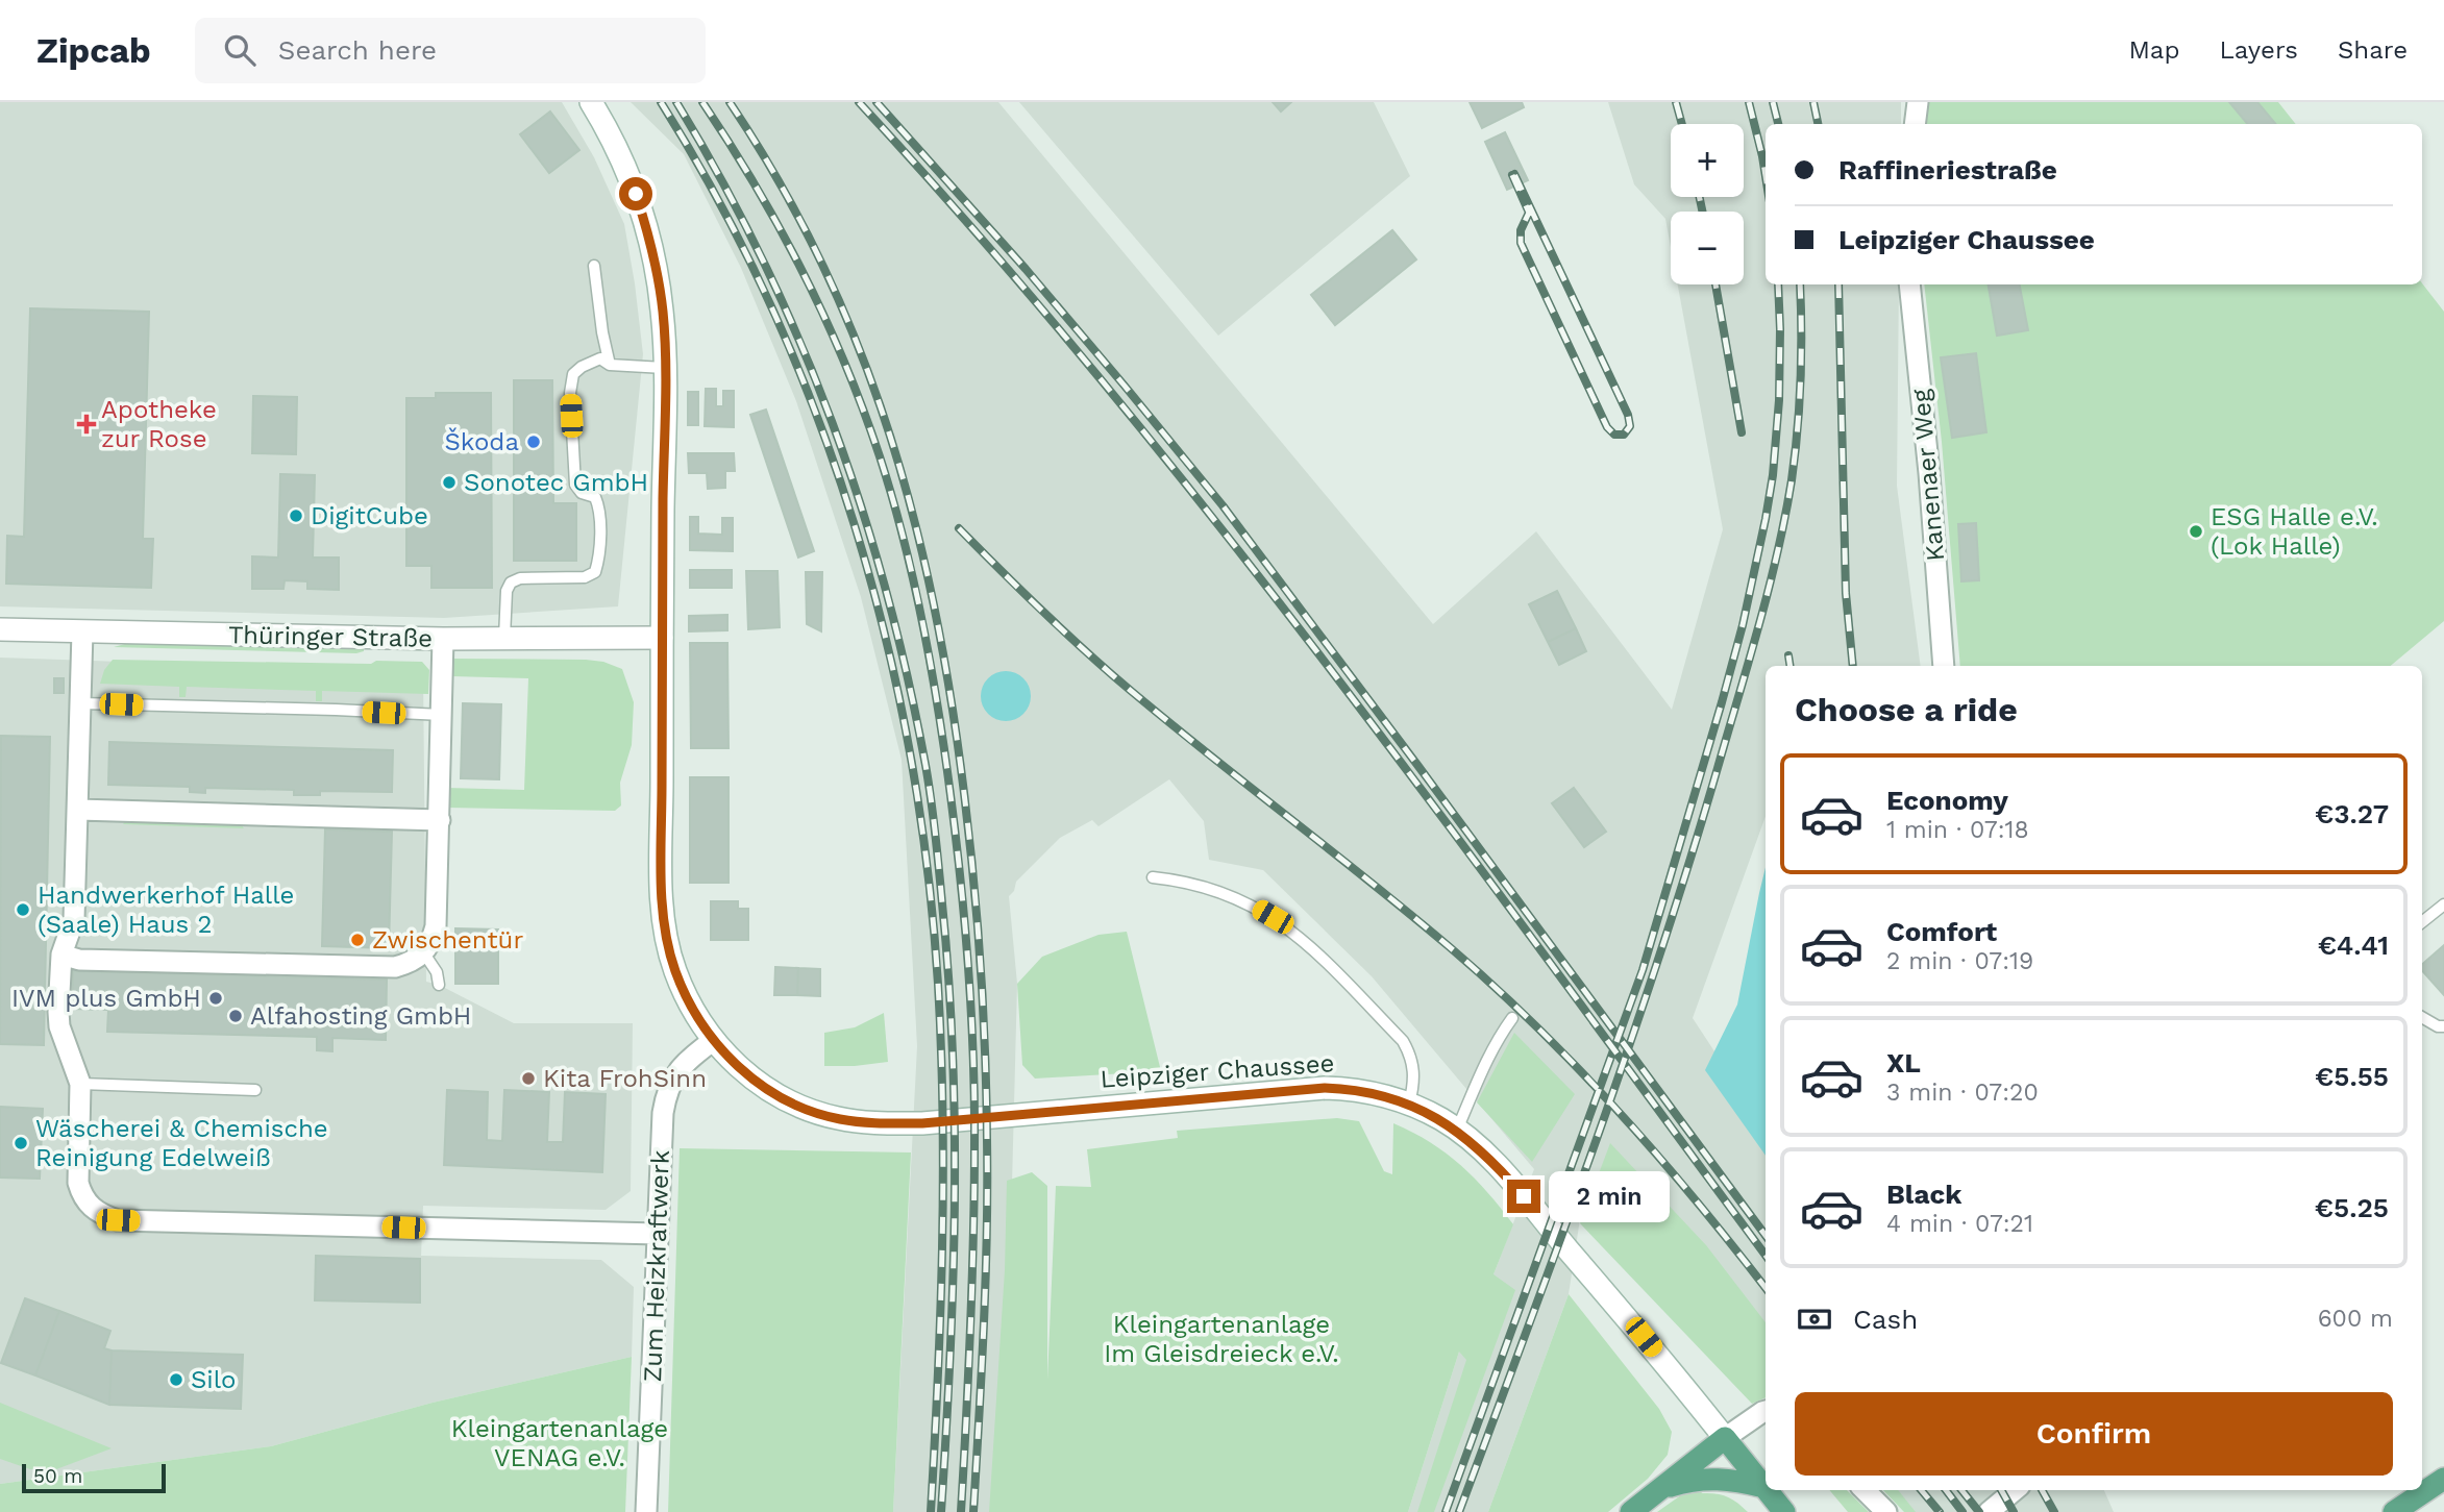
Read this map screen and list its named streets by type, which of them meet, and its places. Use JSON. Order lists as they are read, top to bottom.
{
  "streets": {
    "main road": ["Thüringer Straße", "Leipziger Chaussee"],
    "street": ["Kanenaer Weg", "Zum Heizkraftwerk"]
  },
  "crossings": [
    ["Thüringer Straße", "Leipziger Chaussee"],
    ["Leipziger Chaussee", "Zum Heizkraftwerk"]
  ],
  "parks": ["Kleingartenanlage Im Gleisdreieck e.V.", "Kleingartenanlage VENAG e.V."],
  "places": {
    "health": ["Apotheke zur Rose"],
    "other": [
      "Škoda",
      "Sonotec GmbH",
      "DigitCube",
      "ESG Halle e.V. (Lok Halle)",
      "Handwerkerhof Halle (Saale) Haus 2",
      "Zwischentür",
      "IVM plus GmbH",
      "Alfahosting GmbH",
      "Kita FrohSinn",
      "Wäscherei & Chemische Reinigung Edelweiß",
      "Silo"
    ]
  },
  "scale_bar": "50 m",
  "page": {
    "header": "Zipcab",
    "search": "Search here",
    "nav": ["Map", "Layers", "Share"],
    "map_buttons": ["+", "−"],
    "banner": ["Raffineriestraße", "Leipziger Chaussee"],
    "heading": "Choose a ride",
    "list": [
      {
        "name": "Economy",
        "note": "1 min · 07:18",
        "value": "€3.27"
      },
      {
        "name": "Comfort",
        "note": "2 min · 07:19",
        "value": "€4.41"
      },
      {
        "name": "XL",
        "note": "3 min · 07:20",
        "value": "€5.55"
      },
      {
        "name": "Black",
        "note": "4 min · 07:21",
        "value": "€5.25"
      }
    ],
    "bubble": "2 min",
    "pay": ["Cash", "600 m"],
    "buttons": "Confirm",
    "scale": "50 m"
  }
}
